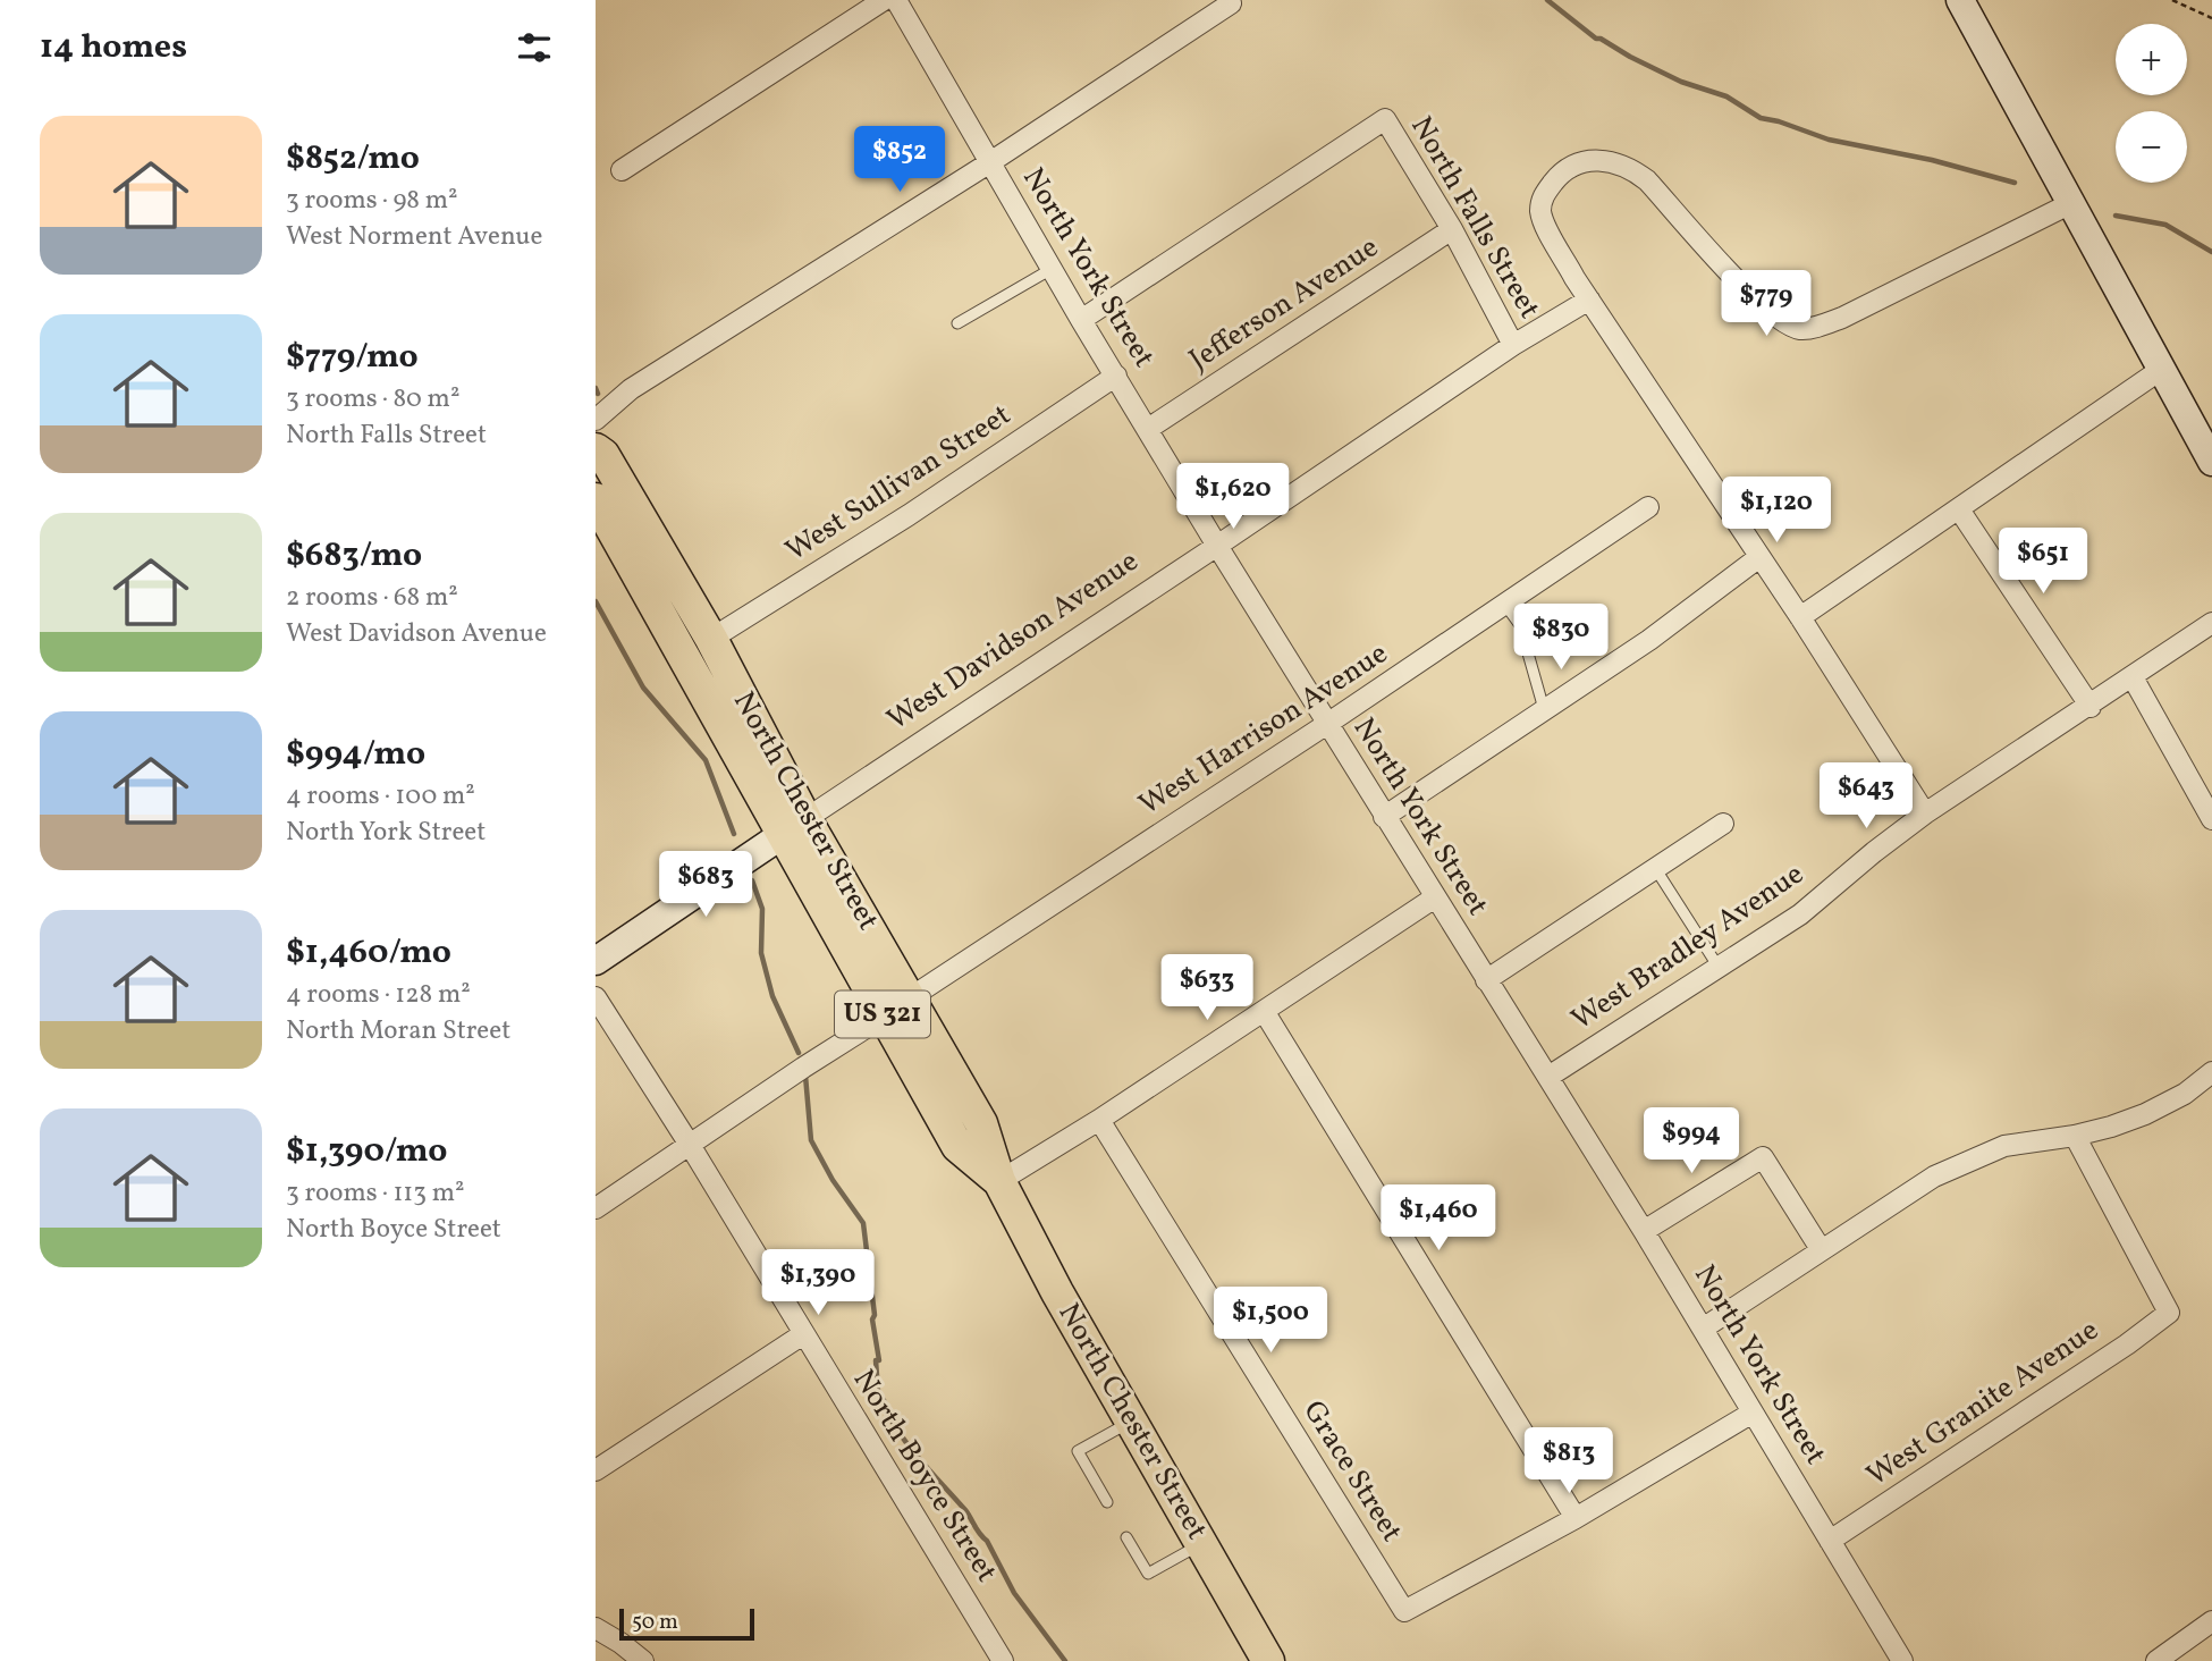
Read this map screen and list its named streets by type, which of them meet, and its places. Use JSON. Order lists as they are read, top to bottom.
{
  "streets": {
    "main road": ["West Davidson Avenue", "North Chester Street", "US 321"],
    "street": [
      "North Falls Street",
      "North York Street",
      "Jefferson Avenue",
      "West Sullivan Street",
      "West Harrison Avenue",
      "West Bradley Avenue",
      "West Granite Avenue",
      "Grace Street",
      "North Boyce Street"
    ]
  },
  "crossings": [
    ["North Falls Street", "North York Street"],
    ["North Falls Street", "Jefferson Avenue"],
    ["North Falls Street", "West Davidson Avenue"],
    ["North Falls Street", "West Bradley Avenue"],
    ["North York Street", "Jefferson Avenue"],
    ["North York Street", "West Sullivan Street"],
    ["North York Street", "West Davidson Avenue"],
    ["North York Street", "West Harrison Avenue"],
    ["North York Street", "West Bradley Avenue"],
    ["North York Street", "West Granite Avenue"],
    ["West Sullivan Street", "North Chester Street"],
    ["West Davidson Avenue", "North Chester Street"],
    ["West Harrison Avenue", "North Chester Street"]
  ],
  "scale_bar": "50 m",
  "page": {
    "heading": "14 homes",
    "map_buttons": ["+", "−"],
    "list": [
      {
        "name": "$852/mo",
        "note": "3 rooms · 98 m² · West Norment Avenue"
      },
      {
        "name": "$779/mo",
        "note": "3 rooms · 80 m² · North Falls Street"
      },
      {
        "name": "$683/mo",
        "note": "2 rooms · 68 m² · West Davidson Avenue"
      },
      {
        "name": "$994/mo",
        "note": "4 rooms · 100 m² · North York Street"
      },
      {
        "name": "$1,460/mo",
        "note": "4 rooms · 128 m² · North Moran Street"
      },
      {
        "name": "$1,390/mo",
        "note": "3 rooms · 113 m² · North Boyce Street"
      }
    ],
    "price": [
      "$852",
      "$779",
      "$1,620",
      "$1,120",
      "$651",
      "$830",
      "$643",
      "$683",
      "$633",
      "$994",
      "$1,460",
      "$1,390",
      "$1,500",
      "$813"
    ],
    "scale": "50 m"
  }
}
